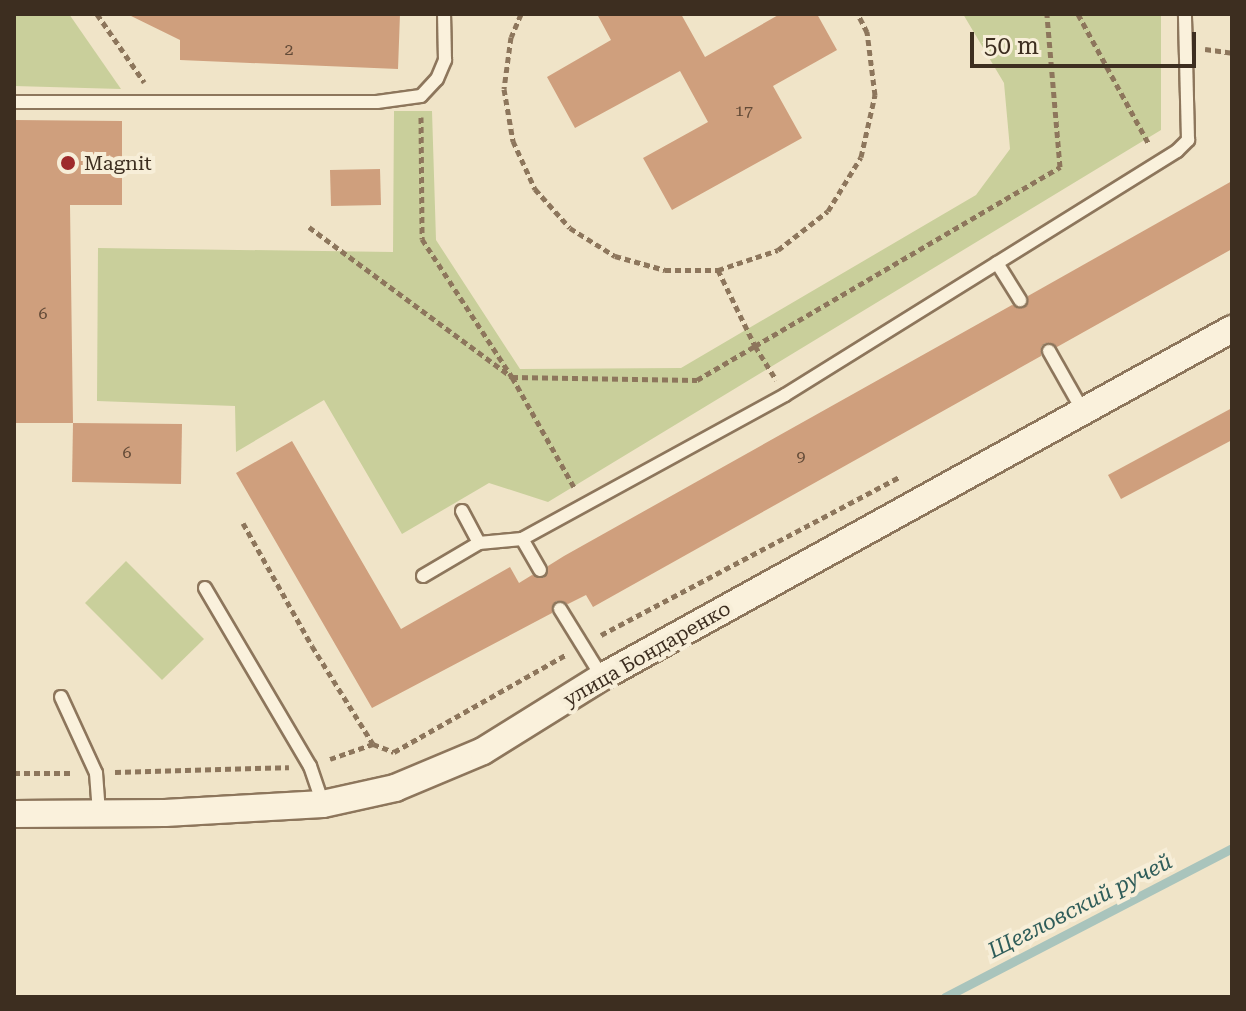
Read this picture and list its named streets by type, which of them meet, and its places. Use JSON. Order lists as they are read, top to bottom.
{
  "streets": {
    "street": ["улица Бондаренко"]
  },
  "water": ["Щегловский ручей"],
  "places": ["Magnit"],
  "house_numbers": [
    "2",
    "17",
    "6",
    "6",
    "9"
  ],
  "scale_bar": "50 m"
}
